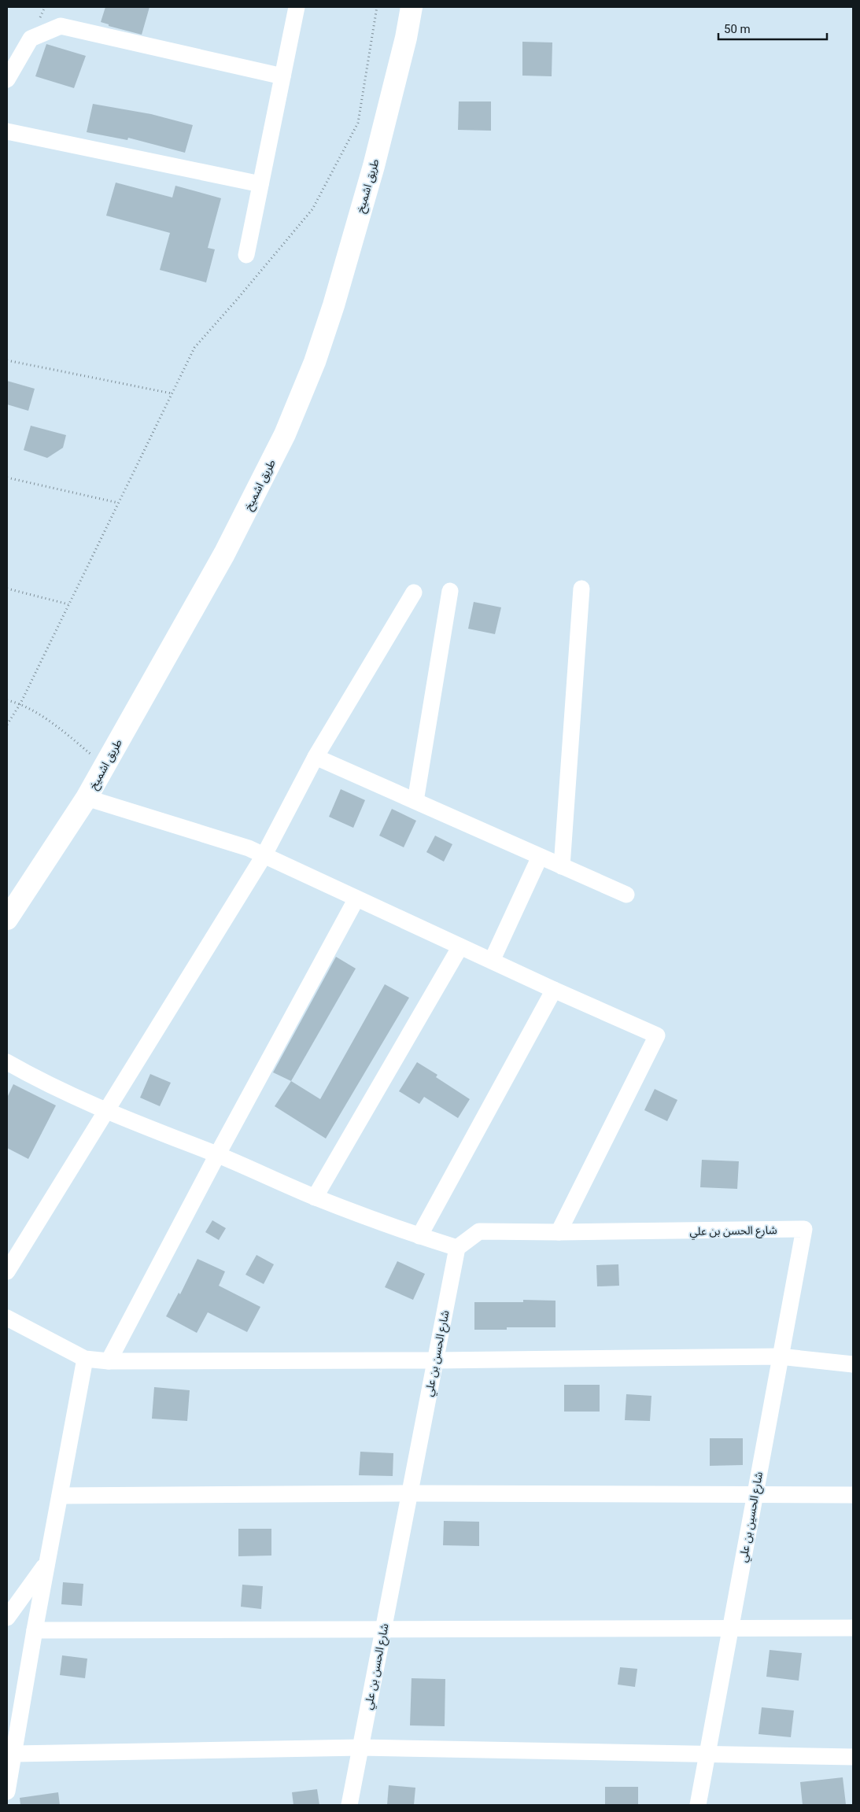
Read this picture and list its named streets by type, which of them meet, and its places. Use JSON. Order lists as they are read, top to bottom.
{
  "streets": {
    "highway": ["طريق اشميخ"],
    "street": ["شارع الحسن بن علي", "شارع الحسين بن علي"]
  },
  "crossings": [
    ["شارع الحسن بن علي", "شارع الحسين بن علي"]
  ],
  "scale_bar": "50 m"
}
